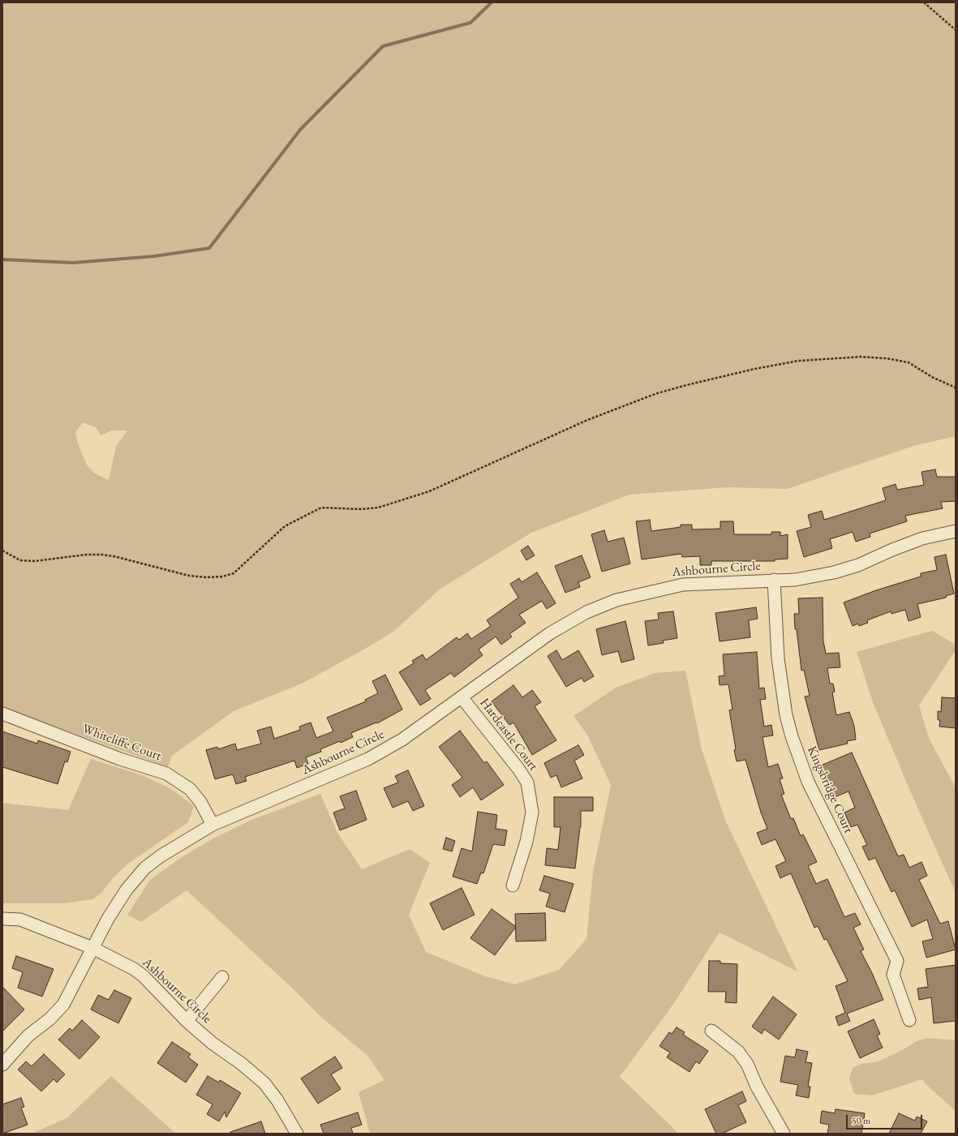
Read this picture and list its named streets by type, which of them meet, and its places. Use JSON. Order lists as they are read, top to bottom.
{
  "streets": {
    "street": [
      "Ashbourne Circle",
      "Hardcastle Court",
      "Whitcliffe Court",
      "Kingsbridge Court"
    ]
  },
  "crossings": [
    ["Ashbourne Circle", "Hardcastle Court"],
    ["Ashbourne Circle", "Whitcliffe Court"],
    ["Ashbourne Circle", "Kingsbridge Court"]
  ],
  "scale_bar": "50 m"
}
